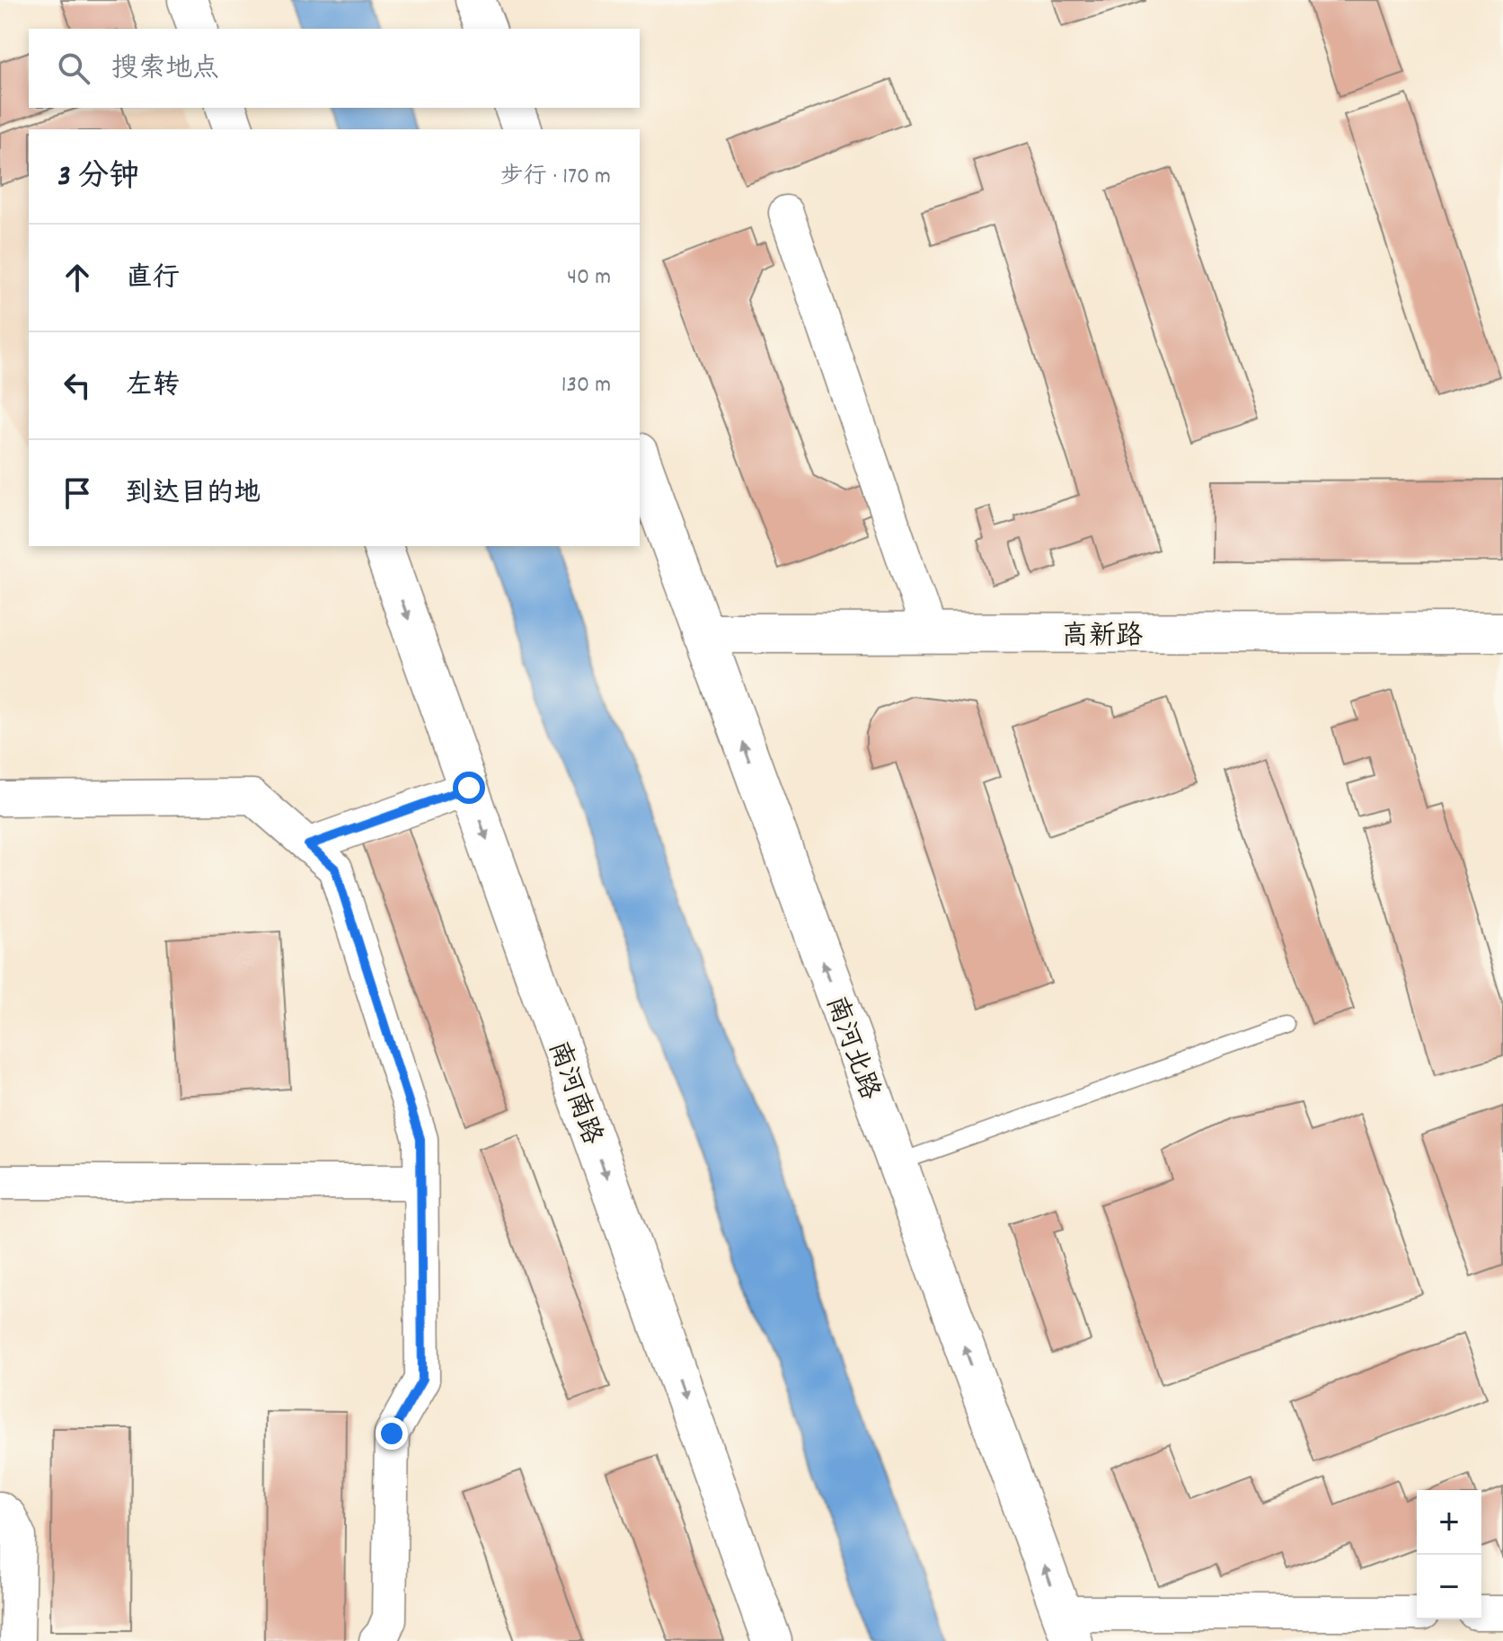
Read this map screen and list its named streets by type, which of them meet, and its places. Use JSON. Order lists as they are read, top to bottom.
{
  "streets": {
    "street": ["高新路", "南河北路", "南河南路"]
  },
  "crossings": [
    ["高新路", "南河北路"]
  ],
  "one_way": ["南河北路"],
  "page": {
    "search": "搜索地点",
    "heading": ["3 分钟", "步行 · 170 m"],
    "list": [
      ["直行", "40 m"],
      ["左转", "130 m"],
      "到达目的地"
    ],
    "map_buttons": ["+", "−"]
  }
}
